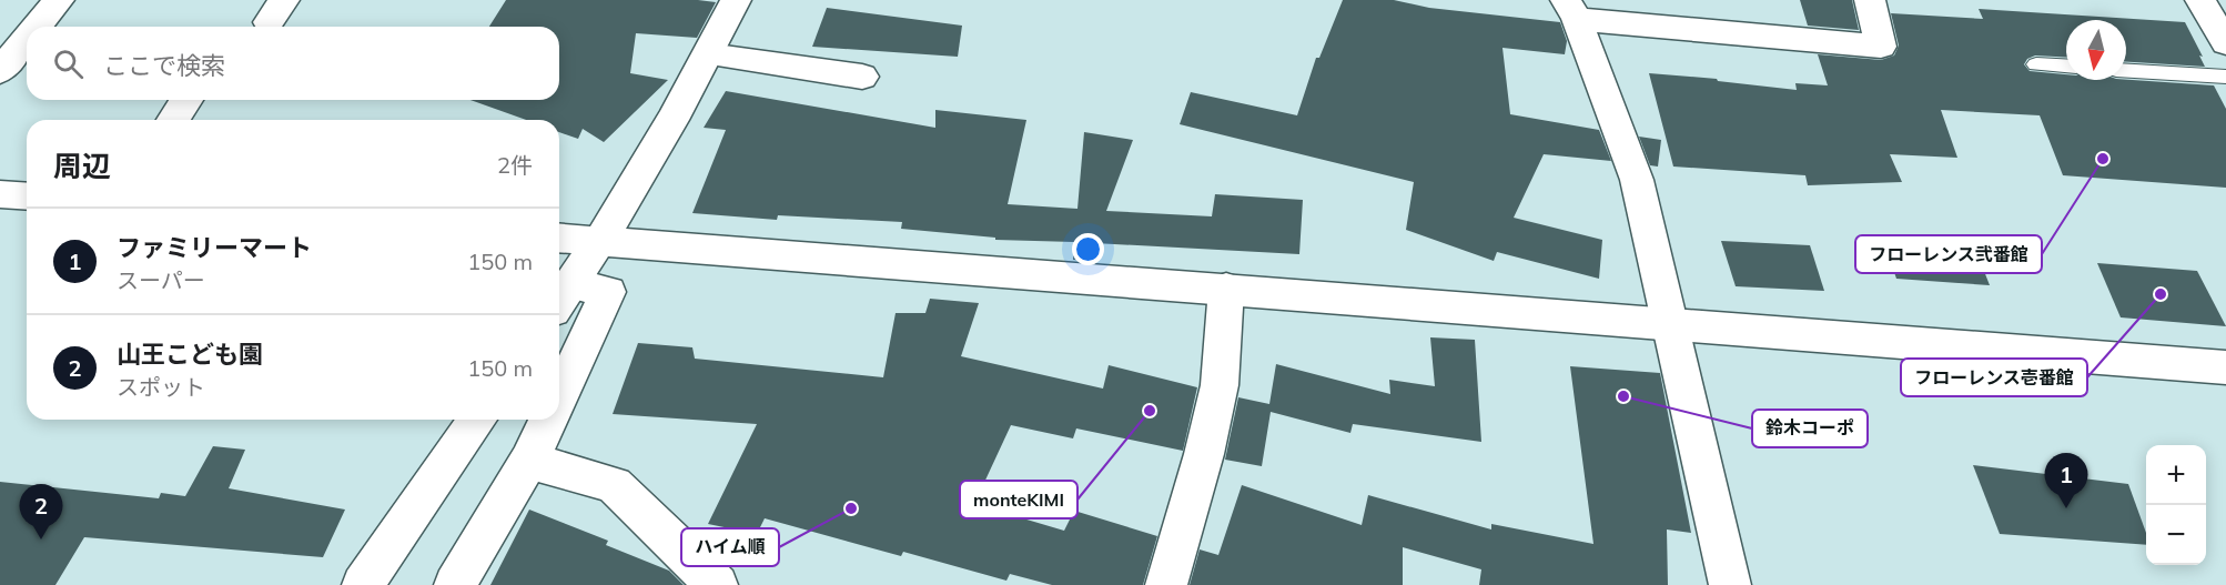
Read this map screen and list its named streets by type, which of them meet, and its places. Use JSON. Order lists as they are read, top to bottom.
{
  "places": [
    "フローレンス弐番館",
    "フローレンス壱番館",
    "鈴木コーポ",
    "monteKIMI",
    "ハイム順"
  ],
  "north": "bottom",
  "page": {
    "search": "ここで検索",
    "heading": ["周辺", "2件"],
    "list": [
      {
        "mark": "1",
        "name": "ファミリーマート",
        "note": "スーパー",
        "value": "150 m"
      },
      {
        "mark": "2",
        "name": "山王こども園",
        "note": "スポット",
        "value": "150 m"
      }
    ],
    "map_buttons": ["+", "−"],
    "pins": ["1", "2"]
  }
}
